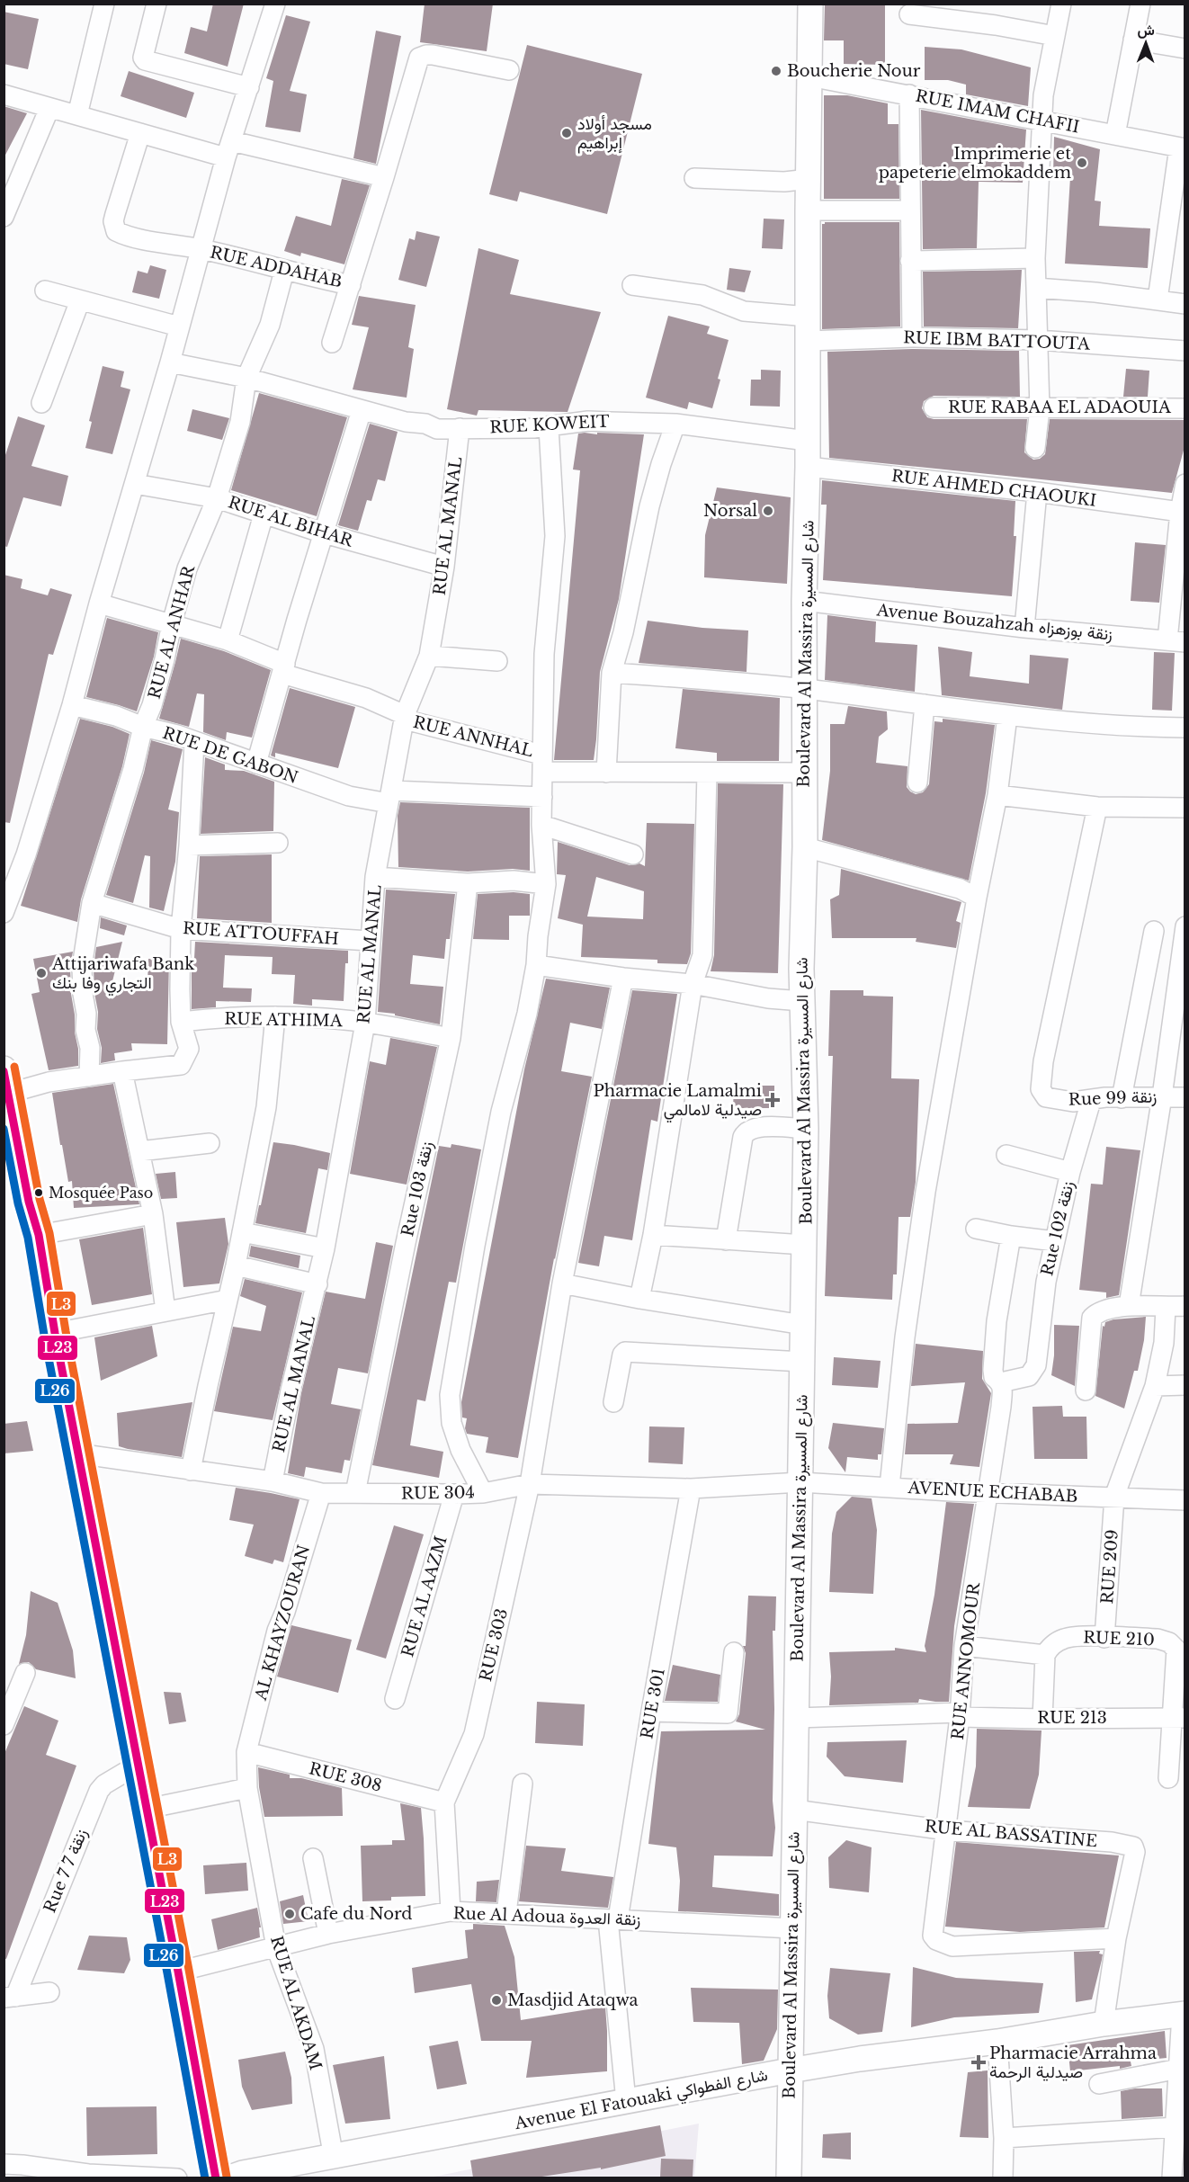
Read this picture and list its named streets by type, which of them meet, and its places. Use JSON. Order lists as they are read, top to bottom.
{
  "streets": {
    "main road": ["Boulevard Al Massira شارع المسيرة", "Avenue El Fatouaki شارع الفطواكي"],
    "street": [
      "RUE IMAM CHAFII",
      "RUE ADDAHAB",
      "RUE IBM BATTOUTA",
      "RUE RABAA EL ADAOUIA",
      "RUE KOWEIT",
      "RUE AHMED CHAOUKI",
      "RUE AL BIHAR",
      "RUE AL MANAL",
      "Avenue Bouzahzah زنقة بوزهزاه",
      "RUE AL ANHAR",
      "RUE ANNHAL",
      "RUE DE GABON",
      "RUE ATTOUFFAH",
      "RUE ATHIMA",
      "Rue 99 زنقة",
      "Rue 103 زنقة",
      "Rue 102 زنقة",
      "AVENUE ECHABAB",
      "RUE 304",
      "RUE 209",
      "RUE AL AAZM",
      "AL KHAYZOURAN",
      "RUE 210",
      "RUE 303",
      "RUE ANNOMOUR",
      "RUE 301",
      "RUE 213",
      "RUE 308",
      "RUE AL BASSATINE",
      "Rue 7 زنقة 7",
      "Rue Al Adoua زنقة العدوة",
      "RUE AL AKDAM"
    ]
  },
  "crossings": [
    ["RUE IMAM CHAFII", "Boulevard Al Massira شارع المسيرة"],
    ["RUE ADDAHAB", "RUE AL ANHAR"],
    ["RUE IBM BATTOUTA", "Boulevard Al Massira شارع المسيرة"],
    ["RUE KOWEIT", "RUE AL MANAL"],
    ["RUE KOWEIT", "RUE AL ANHAR"],
    ["RUE KOWEIT", "Boulevard Al Massira شارع المسيرة"],
    ["RUE AHMED CHAOUKI", "Boulevard Al Massira شارع المسيرة"],
    ["RUE AL BIHAR", "RUE AL MANAL"],
    ["RUE AL BIHAR", "RUE AL ANHAR"],
    ["RUE AL MANAL", "RUE ANNHAL"],
    ["RUE AL MANAL", "RUE DE GABON"],
    ["RUE AL MANAL", "RUE ATTOUFFAH"],
    ["RUE AL MANAL", "RUE ATHIMA"],
    ["RUE AL MANAL", "RUE 304"],
    ["Avenue Bouzahzah زنقة بوزهزاه", "Boulevard Al Massira شارع المسيرة"],
    ["RUE AL ANHAR", "RUE ANNHAL"],
    ["RUE AL ANHAR", "RUE DE GABON"],
    ["RUE AL ANHAR", "RUE ATTOUFFAH"],
    ["Boulevard Al Massira شارع المسيرة", "RUE ANNHAL"],
    ["Boulevard Al Massira شارع المسيرة", "AVENUE ECHABAB"],
    ["Boulevard Al Massira شارع المسيرة", "RUE 304"],
    ["Boulevard Al Massira شارع المسيرة", "RUE 213"],
    ["Boulevard Al Massira شارع المسيرة", "RUE AL BASSATINE"],
    ["Boulevard Al Massira شارع المسيرة", "Rue Al Adoua زنقة العدوة"],
    ["Boulevard Al Massira شارع المسيرة", "Avenue El Fatouaki شارع الفطواكي"],
    ["RUE ATHIMA", "Rue 103 زنقة"],
    ["Rue 99 زنقة", "Rue 102 زنقة"],
    ["Rue 103 زنقة", "RUE 304"],
    ["Rue 102 زنقة", "RUE ANNOMOUR"],
    ["AVENUE ECHABAB", "RUE 304"],
    ["AVENUE ECHABAB", "RUE 209"],
    ["AVENUE ECHABAB", "RUE ANNOMOUR"],
    ["RUE 304", "RUE AL AAZM"],
    ["RUE 304", "AL KHAYZOURAN"],
    ["RUE 304", "RUE 303"],
    ["RUE 304", "RUE 301"],
    ["RUE 209", "RUE 210"],
    ["AL KHAYZOURAN", "RUE 308"],
    ["AL KHAYZOURAN", "RUE AL AKDAM"],
    ["RUE 210", "RUE 213"],
    ["RUE 303", "RUE 308"],
    ["RUE ANNOMOUR", "RUE 213"],
    ["RUE ANNOMOUR", "RUE AL BASSATINE"],
    ["RUE 301", "Rue Al Adoua زنقة العدوة"],
    ["RUE 301", "Avenue El Fatouaki شارع الفطواكي"],
    ["RUE 308", "RUE AL AKDAM"],
    ["Rue Al Adoua زنقة العدوة", "RUE AL AKDAM"],
    ["RUE AL AKDAM", "Avenue El Fatouaki شارع الفطواكي"]
  ],
  "places": {
    "other": [
      "Boucherie Nour",
      "مسجد أولاد إبراهيم",
      "Imprimerie et papeterie elmokaddem",
      "Norsal",
      "Attijariwafa Bank التجاري وفا بنك",
      "Mosquée Paso",
      "Cafe du Nord",
      "Masdjid Ataqwa"
    ],
    "health": ["Pharmacie Lamalmi صيدلية لامالمي", "Pharmacie Arrahma صيدلية الرحمة"]
  },
  "lines": ["transit line L3", "transit line L23", "transit line L26"],
  "north": "top"
}
